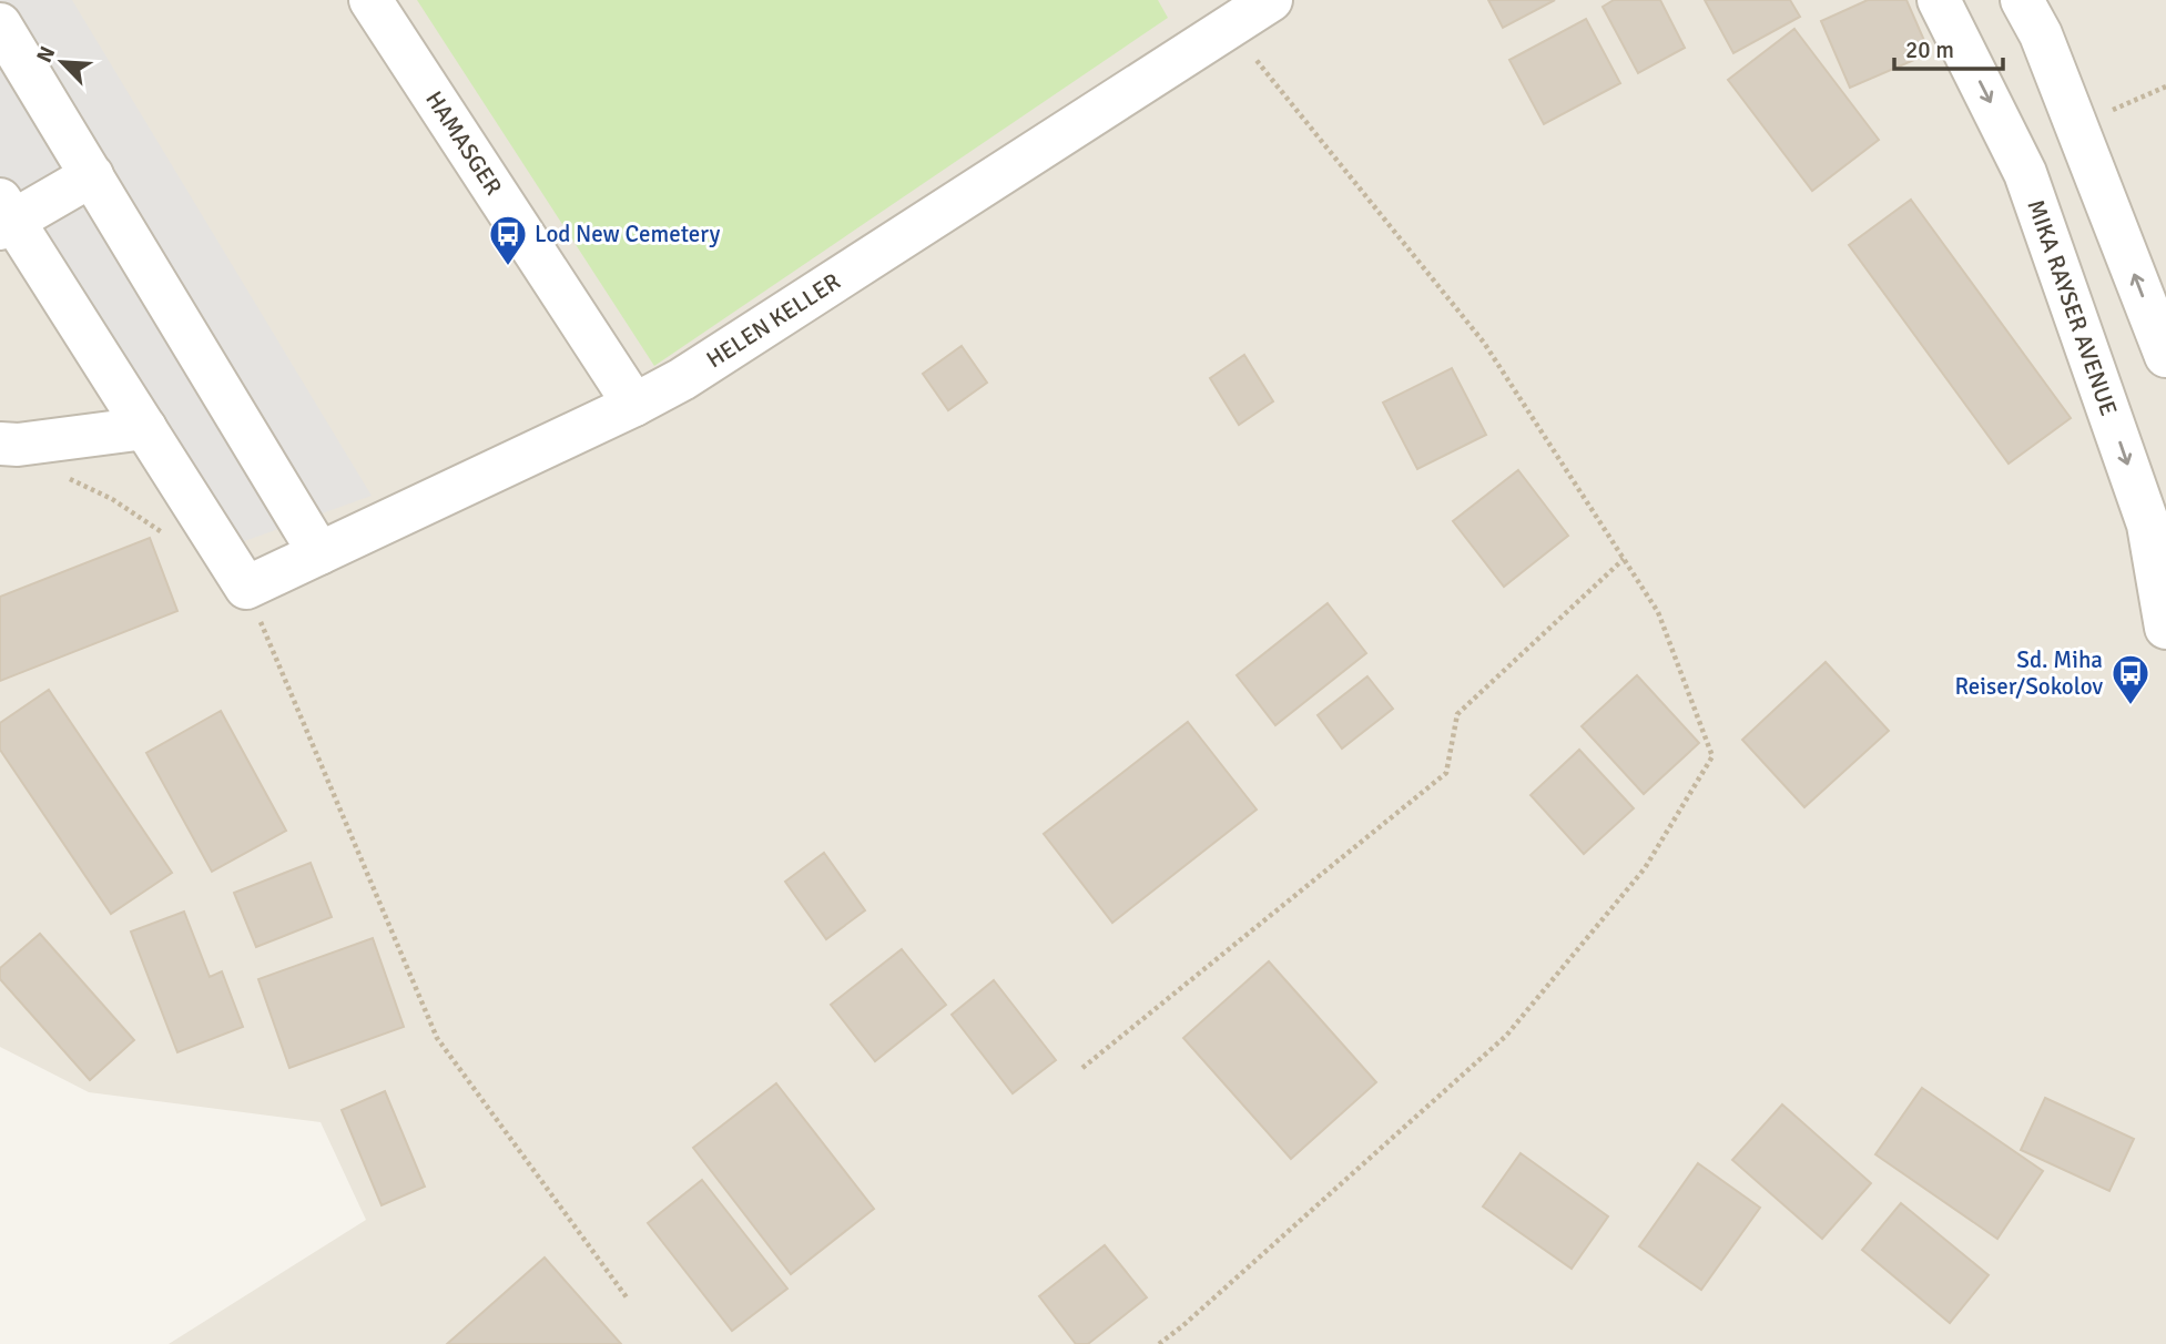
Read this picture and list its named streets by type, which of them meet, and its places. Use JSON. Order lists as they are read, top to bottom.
{
  "streets": {
    "street": ["HAMASGER", "MIKA RAYSER AVENUE", "HELEN KELLER"]
  },
  "crossings": [
    ["HAMASGER", "HELEN KELLER"]
  ],
  "places": {
    "bus stop": ["Lod New Cemetery", "Sd. Miha Reiser/Sokolov"]
  },
  "scale_bar": "20 m",
  "north": "top left"
}
